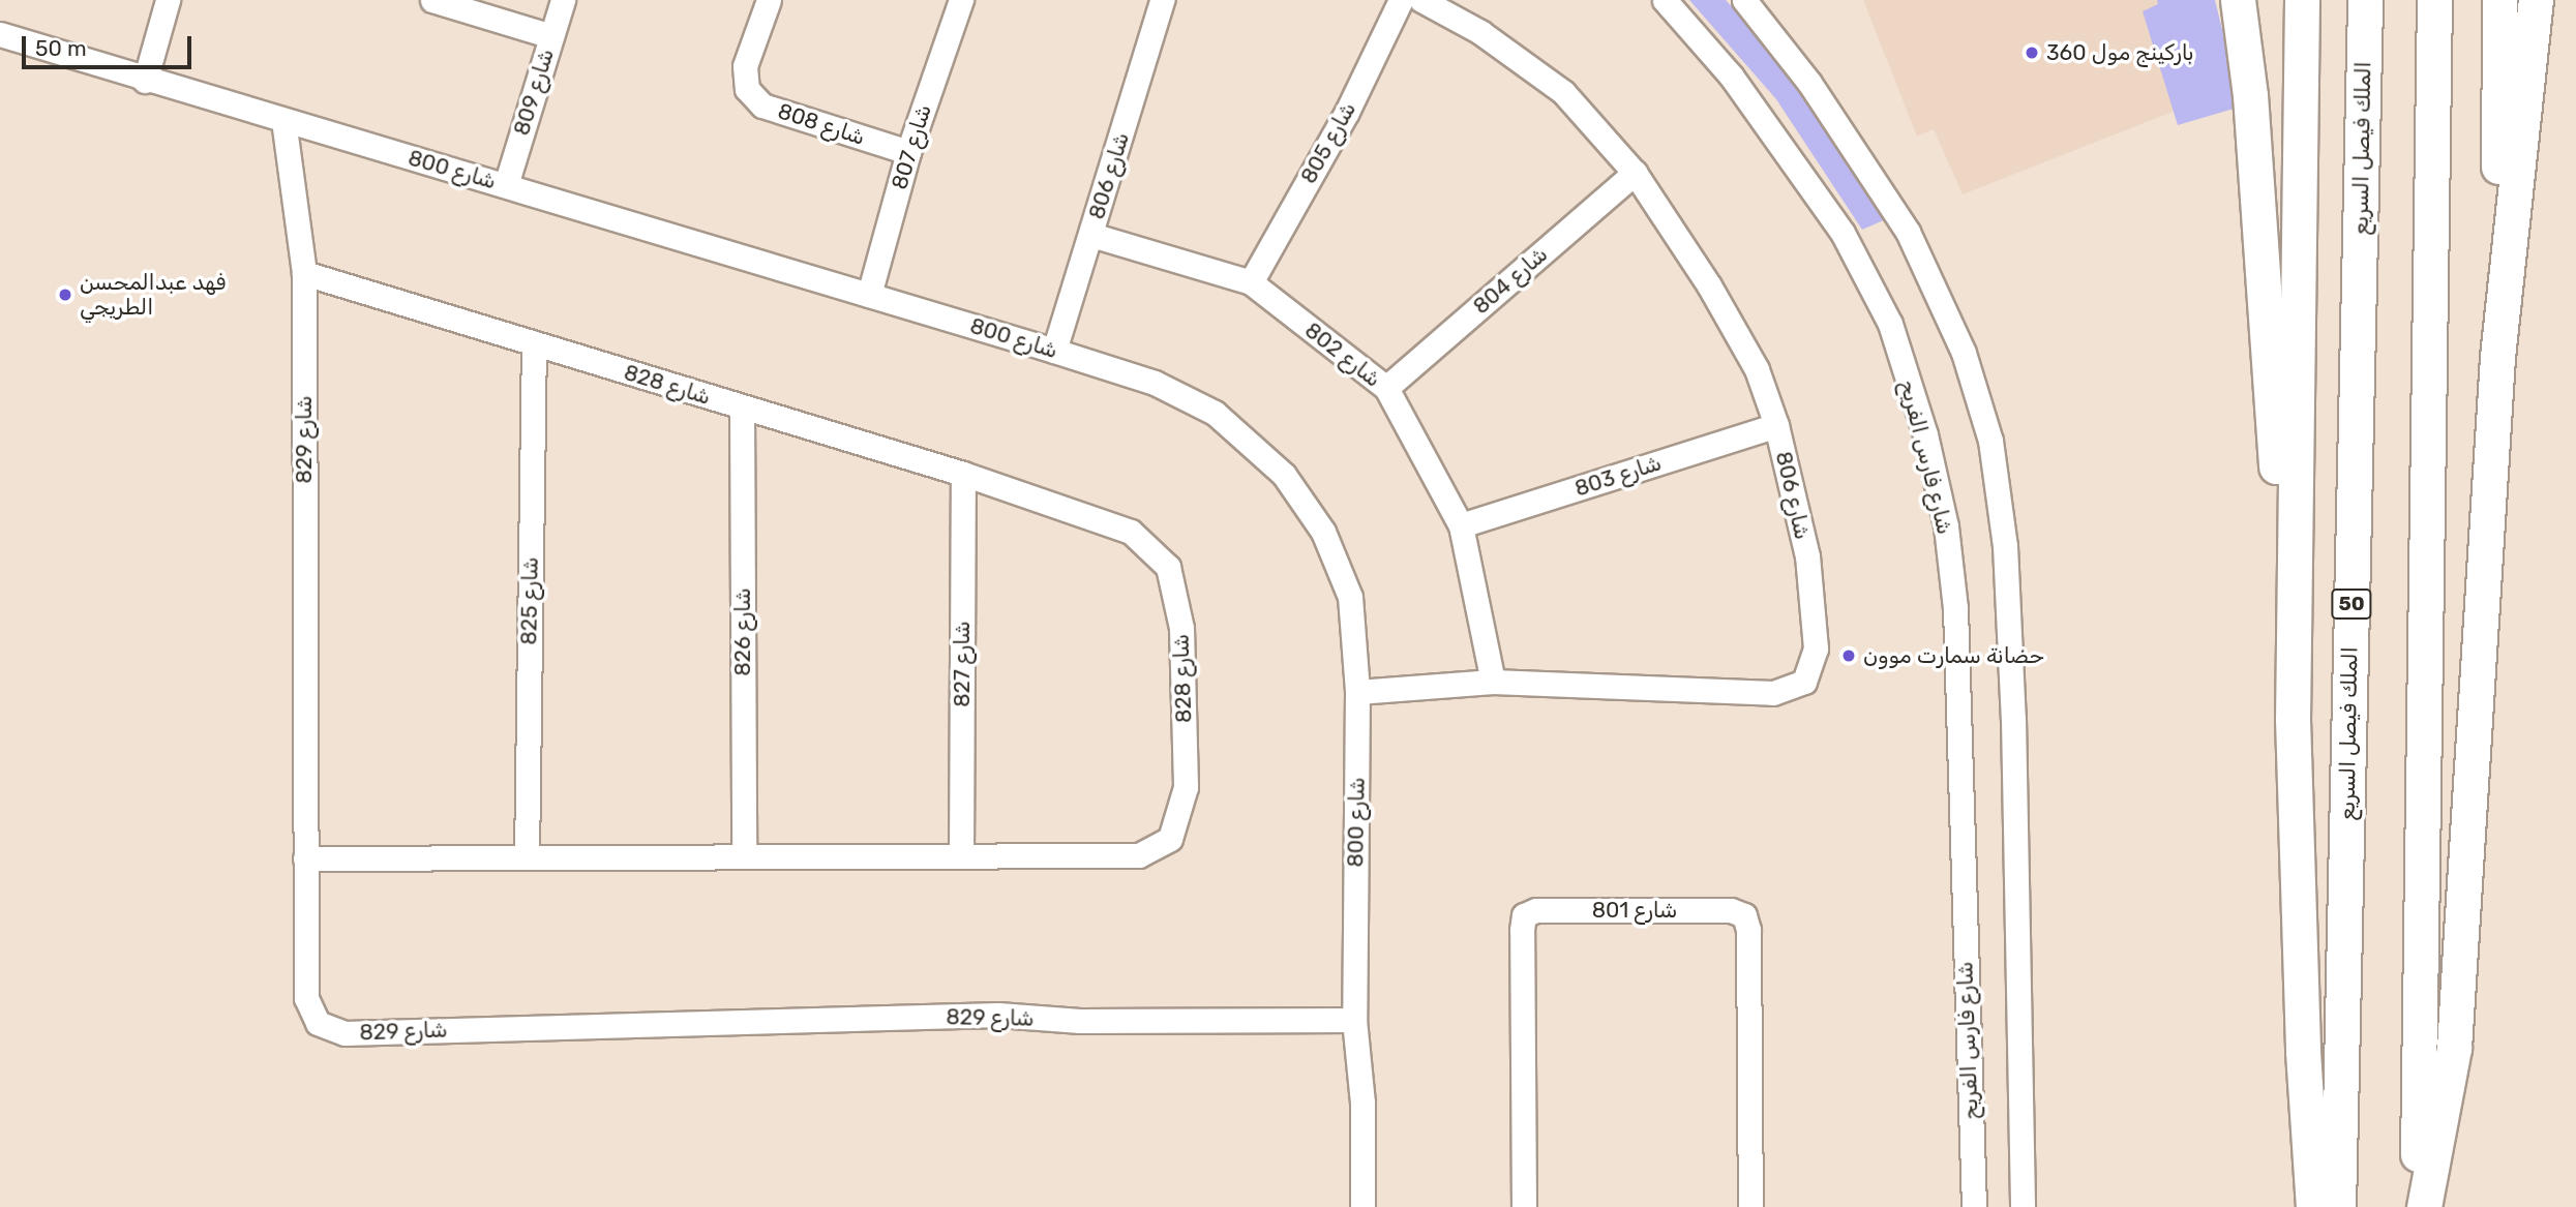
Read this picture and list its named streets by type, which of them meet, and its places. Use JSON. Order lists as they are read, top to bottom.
{
  "streets": {
    "highway": ["الملك فيصل السريع", "50"],
    "street": [
      "شارع 809",
      "شارع 808",
      "شارع 805",
      "شارع 807",
      "شارع 800",
      "شارع 806",
      "شارع 804",
      "شارع 802",
      "شارع 828",
      "شارع 829",
      "شارع فارس الفريح",
      "شارع 803",
      "شارع 825",
      "شارع 826",
      "شارع 827",
      "شارع 801"
    ]
  },
  "crossings": [
    ["شارع 809", "شارع 800"],
    ["شارع 808", "شارع 807"],
    ["شارع 805", "شارع 802"],
    ["شارع 807", "شارع 800"],
    ["شارع 800", "شارع 806"],
    ["شارع 800", "شارع 829"],
    ["شارع 806", "شارع 804"],
    ["شارع 806", "شارع 802"],
    ["شارع 806", "شارع 803"],
    ["شارع 804", "شارع 802"],
    ["شارع 802", "شارع 803"],
    ["شارع 828", "شارع 829"],
    ["شارع 828", "شارع 825"],
    ["شارع 828", "شارع 826"],
    ["شارع 828", "شارع 827"]
  ],
  "places": ["باركينج مول 360", "فهد عبدالمحسن الطريجي", "حضانة سمارت موون"],
  "scale_bar": "50 m"
}
